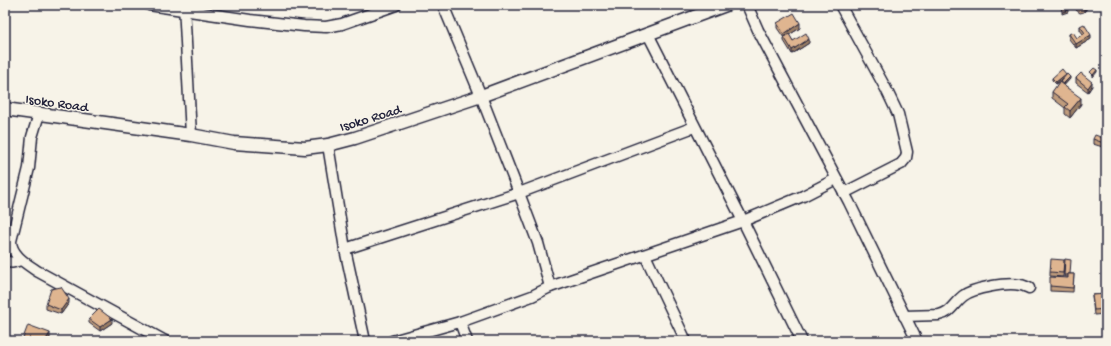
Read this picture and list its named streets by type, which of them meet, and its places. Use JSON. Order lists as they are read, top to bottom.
{
  "streets": {
    "street": ["Isoko Road"]
  }
}
